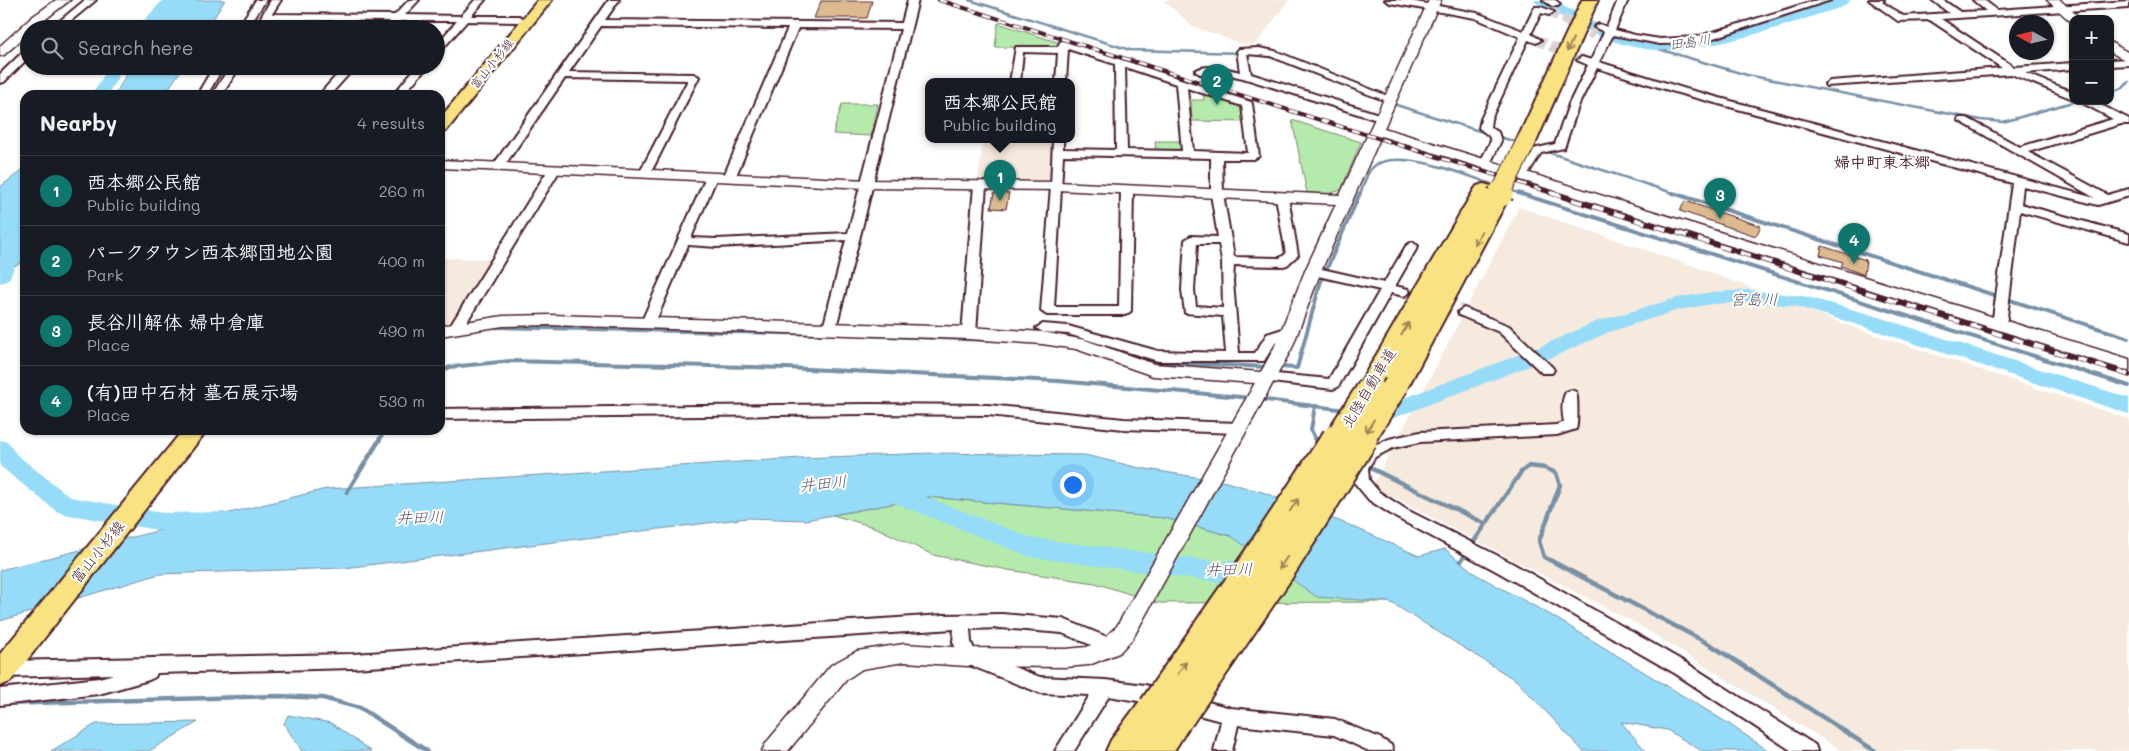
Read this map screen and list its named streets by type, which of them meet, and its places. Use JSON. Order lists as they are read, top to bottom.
{
  "streets": {
    "highway": ["北陸自動車道"],
    "main road": ["富山小杉線"]
  },
  "districts": ["婦中町東本郷"],
  "water": ["田島川", "宮島川", "井田川"],
  "north": "left",
  "page": {
    "map_buttons": ["+", "−"],
    "search": "Search here",
    "pins": [
      "2",
      "1",
      "3",
      "4"
    ],
    "popup": ["西本郷公民館", "Public building"],
    "heading": ["Nearby", "4 results"],
    "list": [
      {
        "mark": "1",
        "name": "西本郷公民館",
        "note": "Public building",
        "value": "260 m"
      },
      {
        "mark": "2",
        "name": "パークタウン西本郷団地公園",
        "note": "Park",
        "value": "400 m"
      },
      {
        "mark": "3",
        "name": "長谷川解体 婦中倉庫",
        "note": "Place",
        "value": "490 m"
      },
      {
        "mark": "4",
        "name": "(有)田中石材 墓石展示場",
        "note": "Place",
        "value": "530 m"
      }
    ]
  }
}
